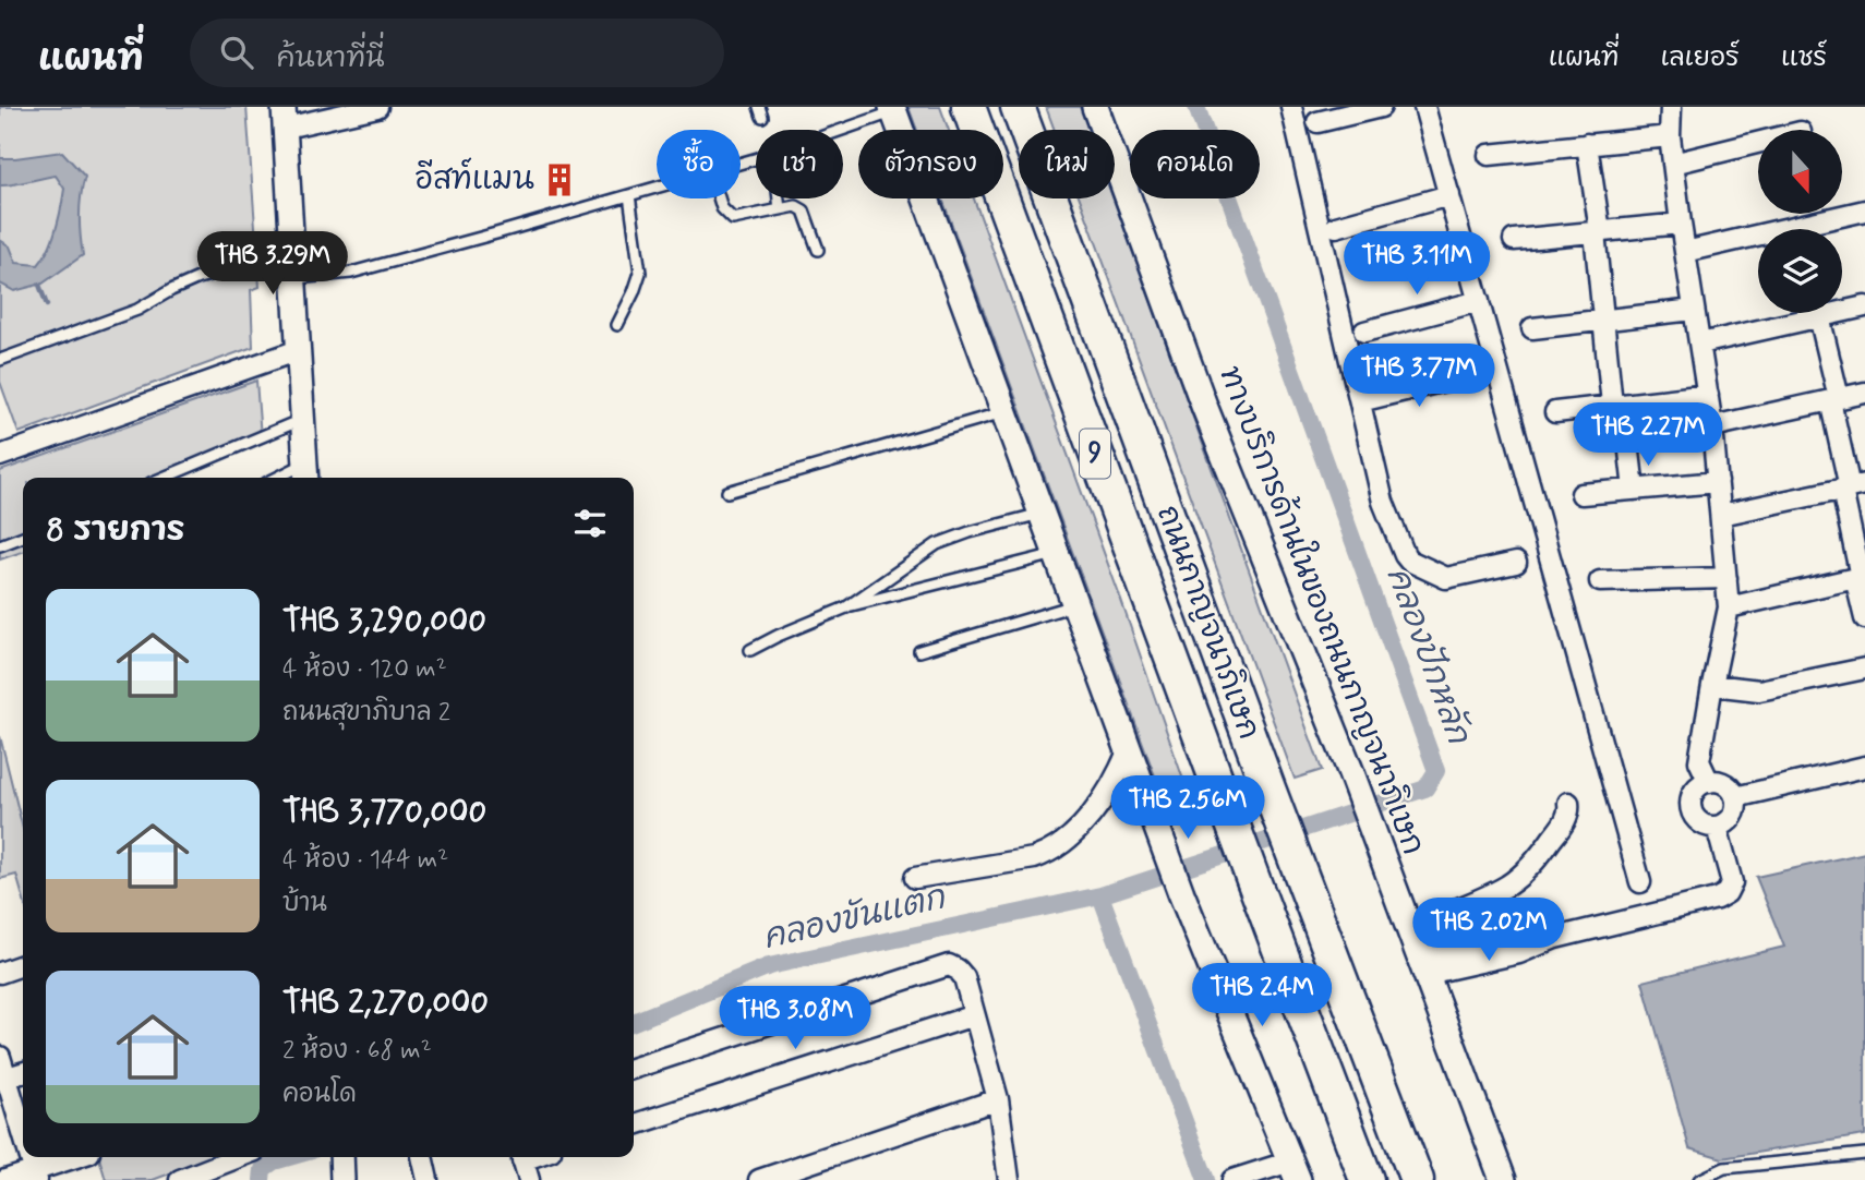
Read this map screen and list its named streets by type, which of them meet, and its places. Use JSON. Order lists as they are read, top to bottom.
{
  "streets": {
    "highway": ["9", "ถนนกาญจนาภิเษก"],
    "main road": ["ทางบริการด้านในของถนนกาญจนาภิเษก"]
  },
  "water": ["คลองปักหลัก", "คลองขันแตก"],
  "places": {
    "building": ["อีสท์แมน"]
  },
  "north": "bottom",
  "page": {
    "header": "แผนที่",
    "search": "ค้นหาที่นี่",
    "nav": ["แผนที่", "เลเยอร์", "แชร์"],
    "chip": [
      "ซื้อ",
      "เช่า",
      "ตัวกรอง",
      "ใหม่",
      "คอนโด"
    ],
    "price": [
      "THB 3.29M",
      "THB 3.11M",
      "THB 3.77M",
      "THB 2.27M",
      "THB 2.56M",
      "THB 2.02M",
      "THB 2.4M",
      "THB 3.08M"
    ],
    "heading": "8 รายการ",
    "list": [
      {
        "name": "THB 3,290,000",
        "note": "4 ห้อง · 120 m² · ถนนสุขาภิบาล 2"
      },
      {
        "name": "THB 3,770,000",
        "note": "4 ห้อง · 144 m² · บ้าน"
      },
      {
        "name": "THB 2,270,000",
        "note": "2 ห้อง · 68 m² · คอนโด"
      }
    ]
  }
}
